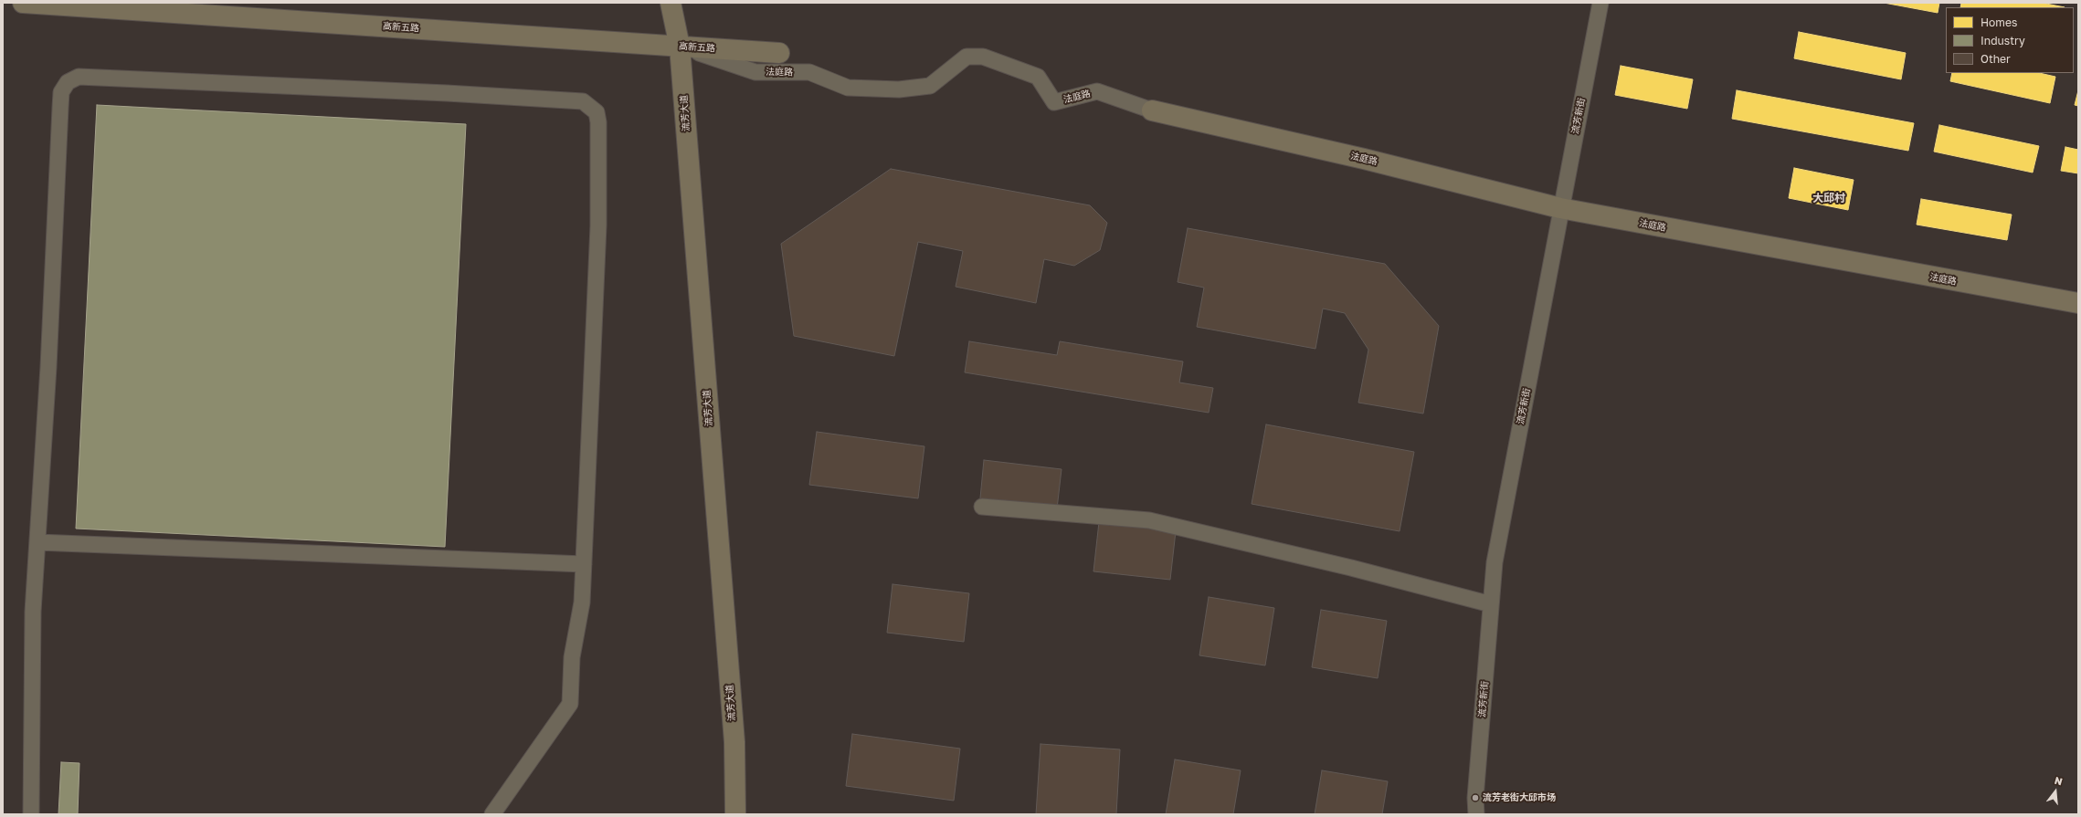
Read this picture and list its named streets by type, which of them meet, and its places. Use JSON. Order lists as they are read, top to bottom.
{
  "streets": {
    "main road": ["高新五路", "法庭路", "流芳大道"],
    "street": ["流芳新街"]
  },
  "crossings": [
    ["高新五路", "法庭路"],
    ["高新五路", "流芳大道"],
    ["法庭路", "流芳大道"],
    ["法庭路", "流芳新街"]
  ],
  "districts": ["大邱村"],
  "places": ["流芳老街大邱市场"],
  "legend": ["Homes", "Industry", "Other"],
  "north": "top"
}
